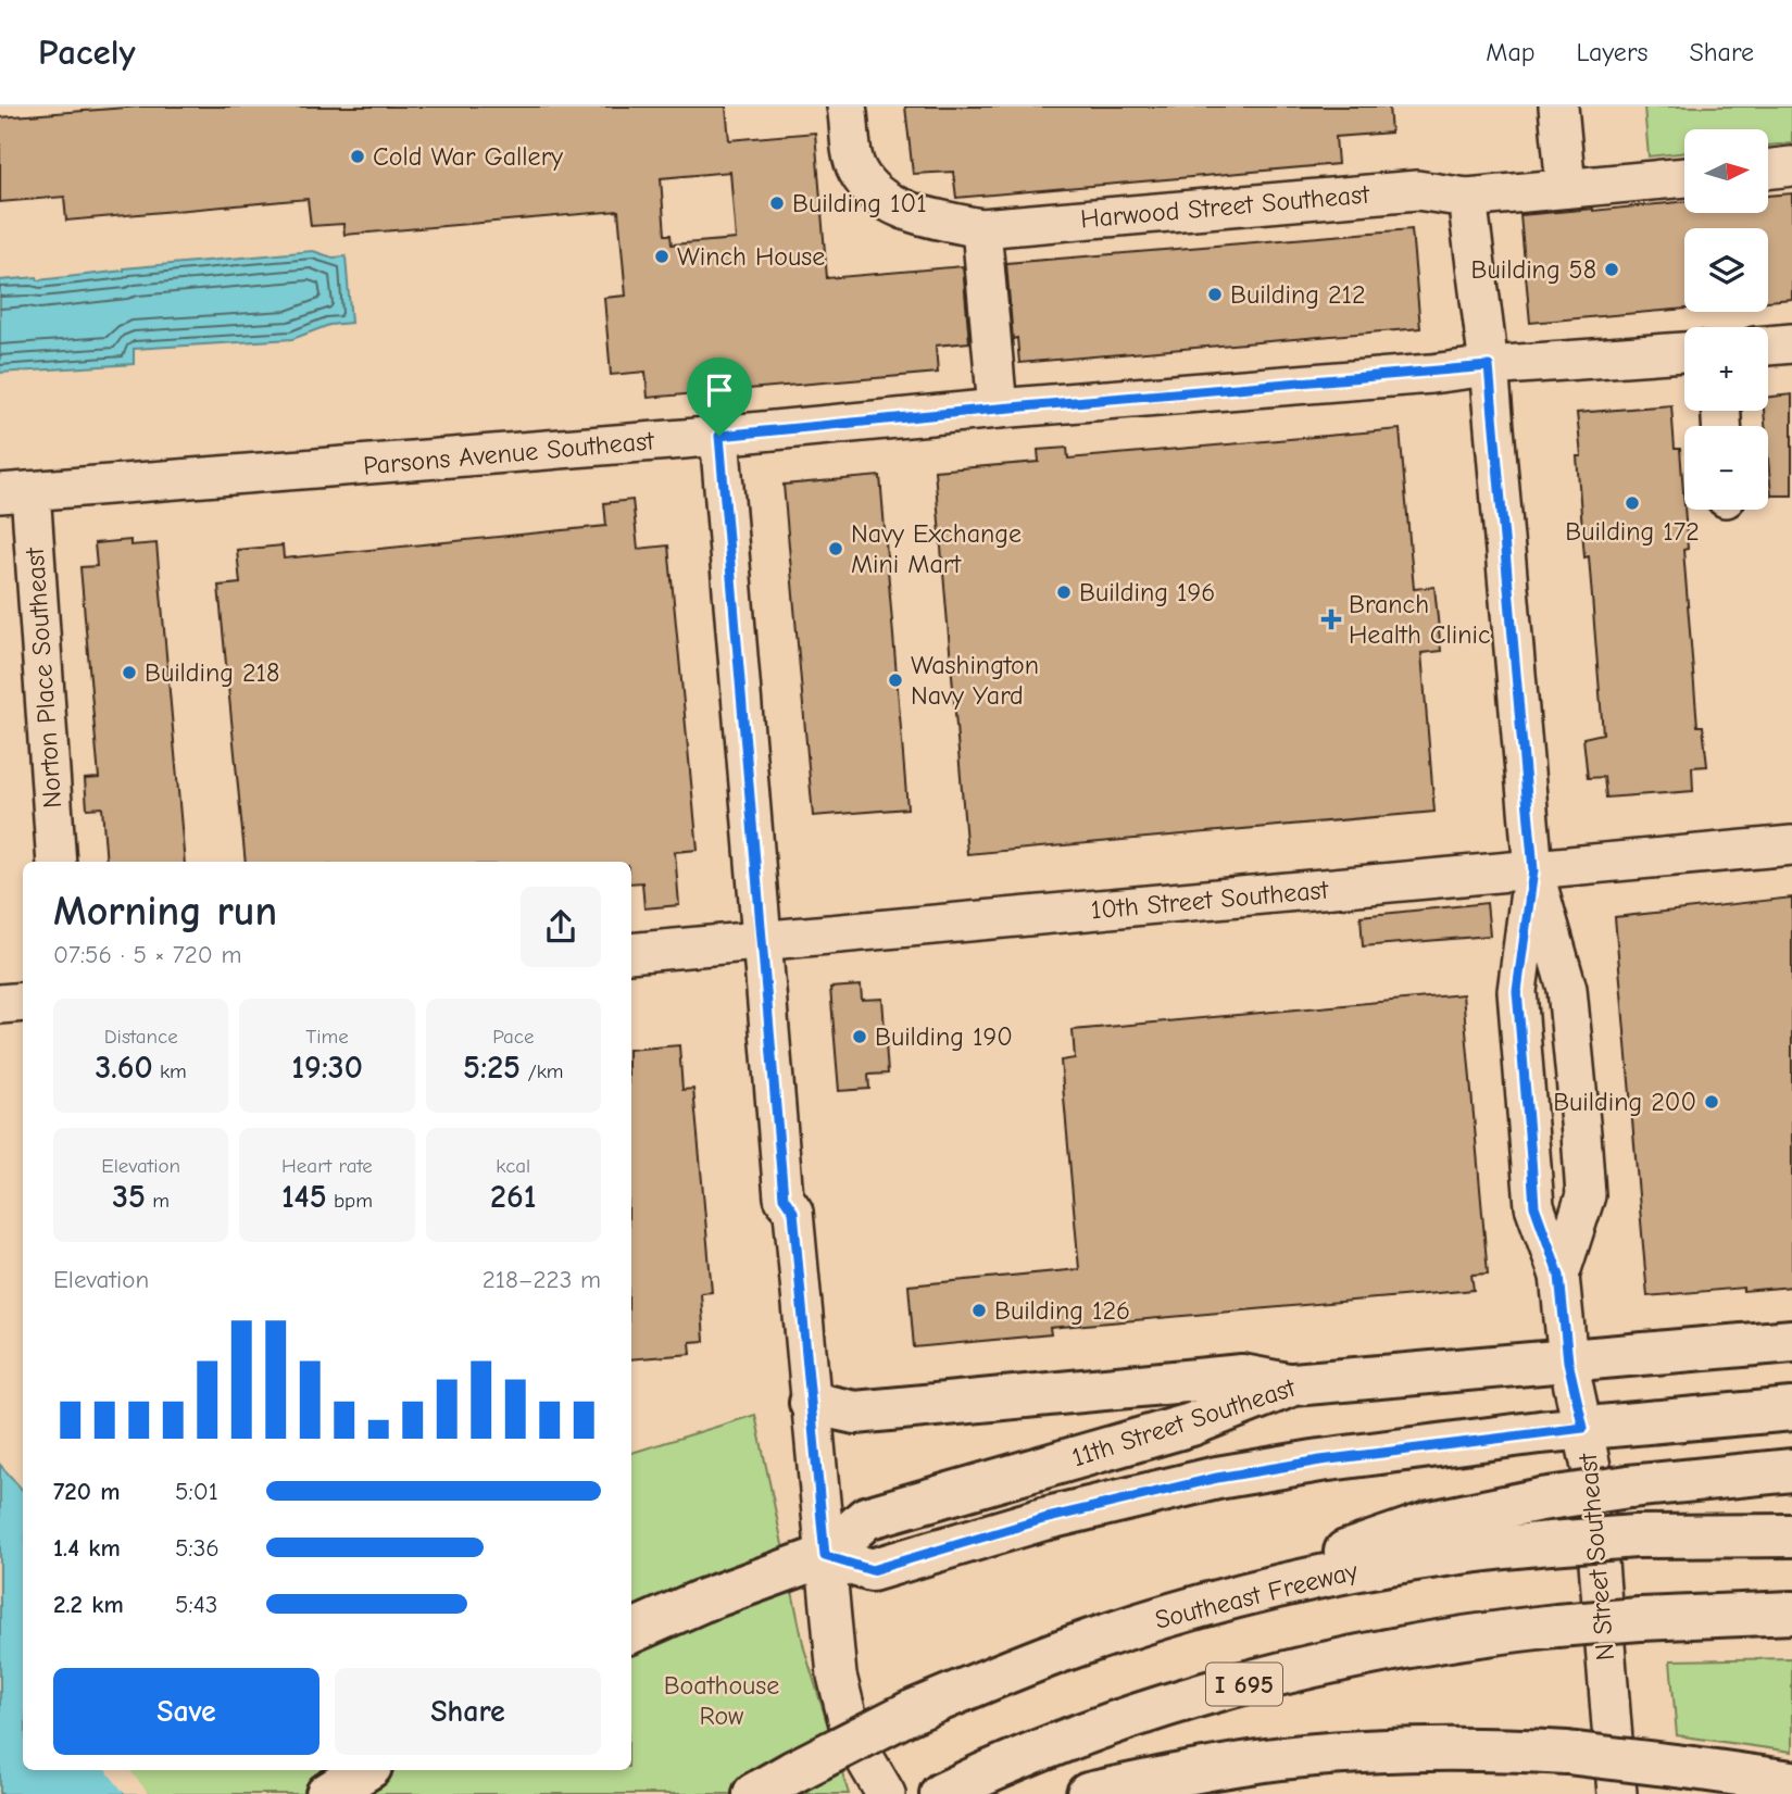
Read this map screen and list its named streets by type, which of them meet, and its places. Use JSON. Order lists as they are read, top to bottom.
{
  "streets": {
    "main road": ["11th Street Southeast", "Southeast Freeway", "I 695"],
    "street": [
      "Harwood Street Southeast",
      "Parsons Avenue Southeast",
      "Norton Place Southeast",
      "10th Street Southeast",
      "N Street Southeast"
    ]
  },
  "crossings": [
    ["Harwood Street Southeast", "N Street Southeast"],
    ["Parsons Avenue Southeast", "Norton Place Southeast"],
    ["Parsons Avenue Southeast", "N Street Southeast"],
    ["10th Street Southeast", "N Street Southeast"],
    ["11th Street Southeast", "N Street Southeast"]
  ],
  "parks": ["Boathouse Row"],
  "places": {
    "other": [
      "Cold War Gallery",
      "Building 101",
      "Winch House",
      "Building 58",
      "Building 212",
      "Building 172",
      "Navy Exchange Mini Mart",
      "Building 196",
      "Building 218",
      "Washington Navy Yard",
      "Building 190",
      "Building 200",
      "Building 126"
    ],
    "health": ["Branch Health Clinic"]
  },
  "north": "right",
  "page": {
    "header": "Pacely",
    "nav": ["Map", "Layers", "Share"],
    "map_buttons": ["+", "−"],
    "heading": ["Morning run", "07:56 · 5 × 720 m"],
    "stats": [
      ["Distance", "3.60 km"],
      ["Time", "19:30"],
      ["Pace", "5:25 /km"],
      ["Elevation", "35 m"],
      ["Heart rate", "145 bpm"],
      ["kcal", "261"]
    ],
    "chart": ["Elevation", "218–223 m"],
    "list": [
      {
        "name": "720 m",
        "note": "5:01"
      },
      {
        "name": "1.4 km",
        "note": "5:36"
      },
      {
        "name": "2.2 km",
        "note": "5:43"
      }
    ],
    "buttons": ["Save", "Share"]
  }
}
